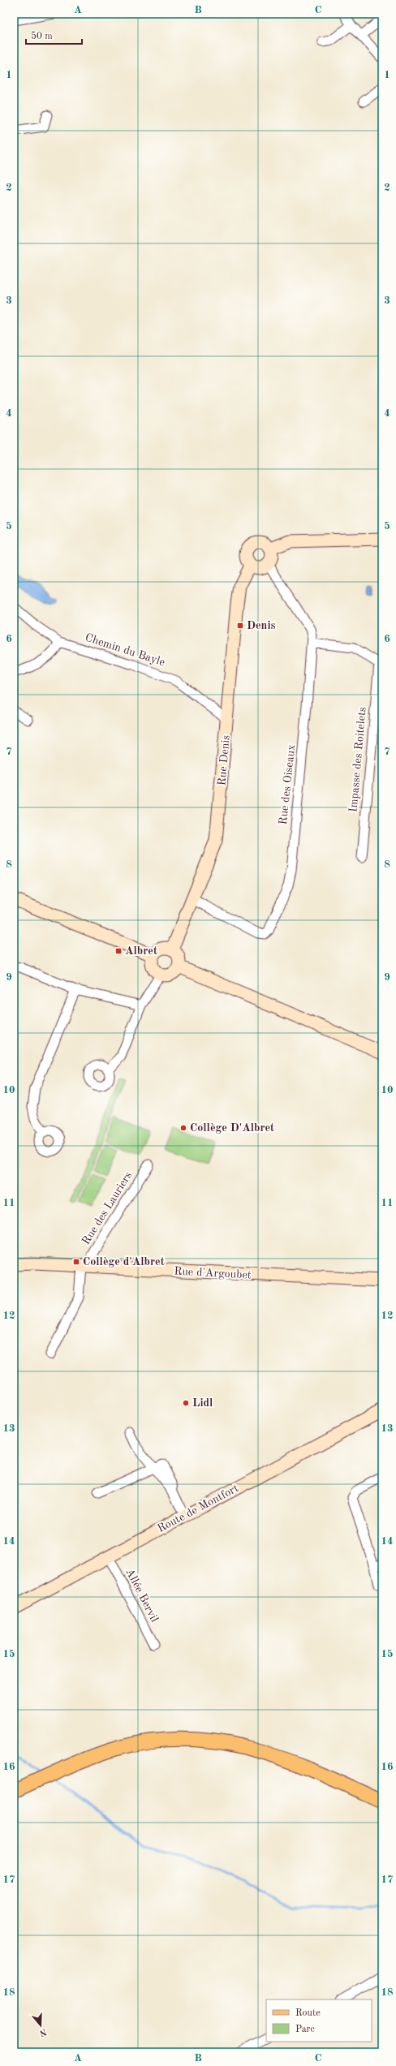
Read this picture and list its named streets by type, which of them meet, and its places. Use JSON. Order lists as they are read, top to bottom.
{
  "streets": {
    "street": [
      "Chemin du Bayle",
      "Impasse des Roitelets",
      "Rue Denis",
      "Rue des Oiseaux",
      "Rue des Lauriers",
      "Rue d'Argoubet",
      "Route de Montfort",
      "Allée Bervil"
    ]
  },
  "crossings": [
    ["Chemin du Bayle", "Rue Denis"],
    ["Rue Denis", "Rue des Oiseaux"],
    ["Rue des Lauriers", "Rue d'Argoubet"],
    ["Route de Montfort", "Allée Bervil"]
  ],
  "places": {
    "transit": ["Denis", "Albret", "Collège d'Albret"],
    "other": ["Collège D'Albret", "Lidl"]
  },
  "legend": ["Route", "Parc"],
  "scale_bar": "50 m",
  "north": "bottom",
  "grid": {
    "columns": ["A", "B", "C"],
    "rows": [
      "1",
      "2",
      "3",
      "4",
      "5",
      "6",
      "7",
      "8",
      "9",
      "10",
      "11",
      "12",
      "13",
      "14",
      "15",
      "16",
      "17",
      "18"
    ]
  }
}
